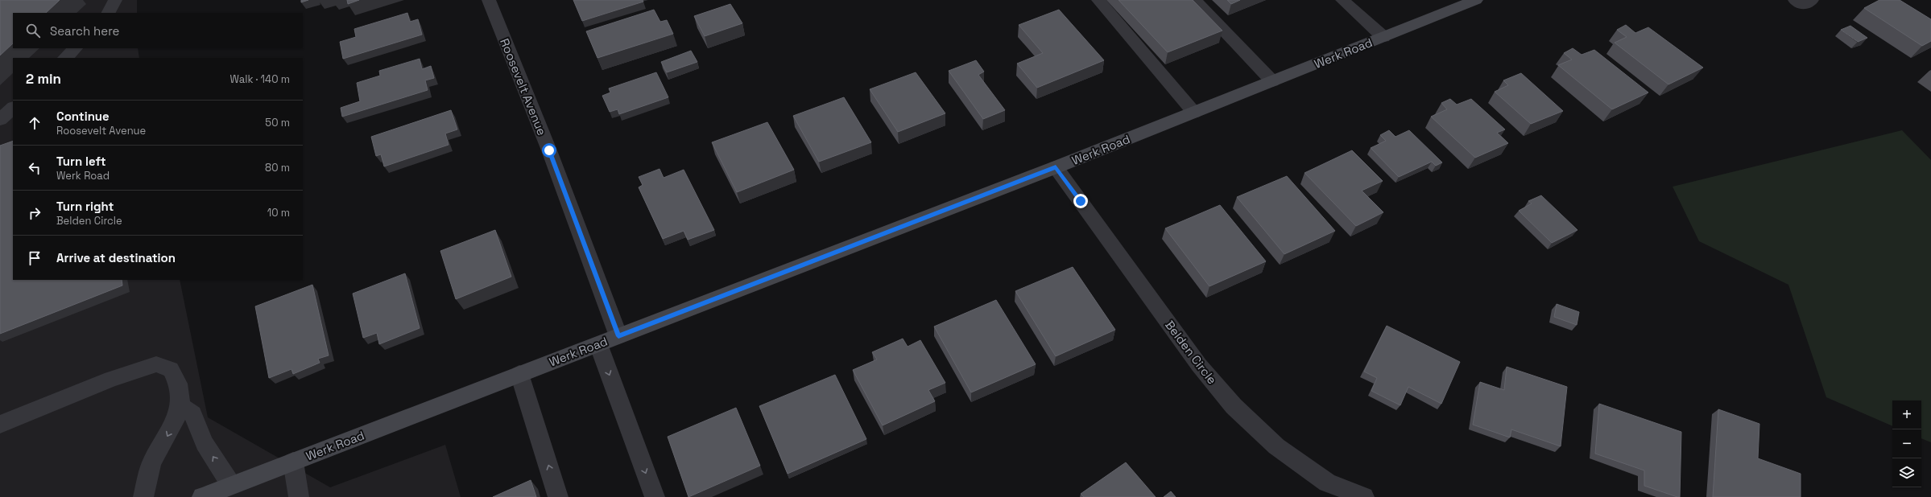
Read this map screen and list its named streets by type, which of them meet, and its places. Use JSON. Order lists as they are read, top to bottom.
{
  "streets": {
    "main road": ["Werk Road"],
    "street": ["Roosevelt Avenue", "Belden Circle"]
  },
  "crossings": [
    ["Werk Road", "Roosevelt Avenue"],
    ["Werk Road", "Belden Circle"]
  ],
  "page": {
    "search": "Search here",
    "heading": ["2 min", "Walk · 140 m"],
    "list": [
      ["Continue", "Roosevelt Avenue", "50 m"],
      ["Turn left", "Werk Road", "80 m"],
      ["Turn right", "Belden Circle", "10 m"],
      "Arrive at destination"
    ],
    "map_buttons": ["+", "−"]
  }
}
